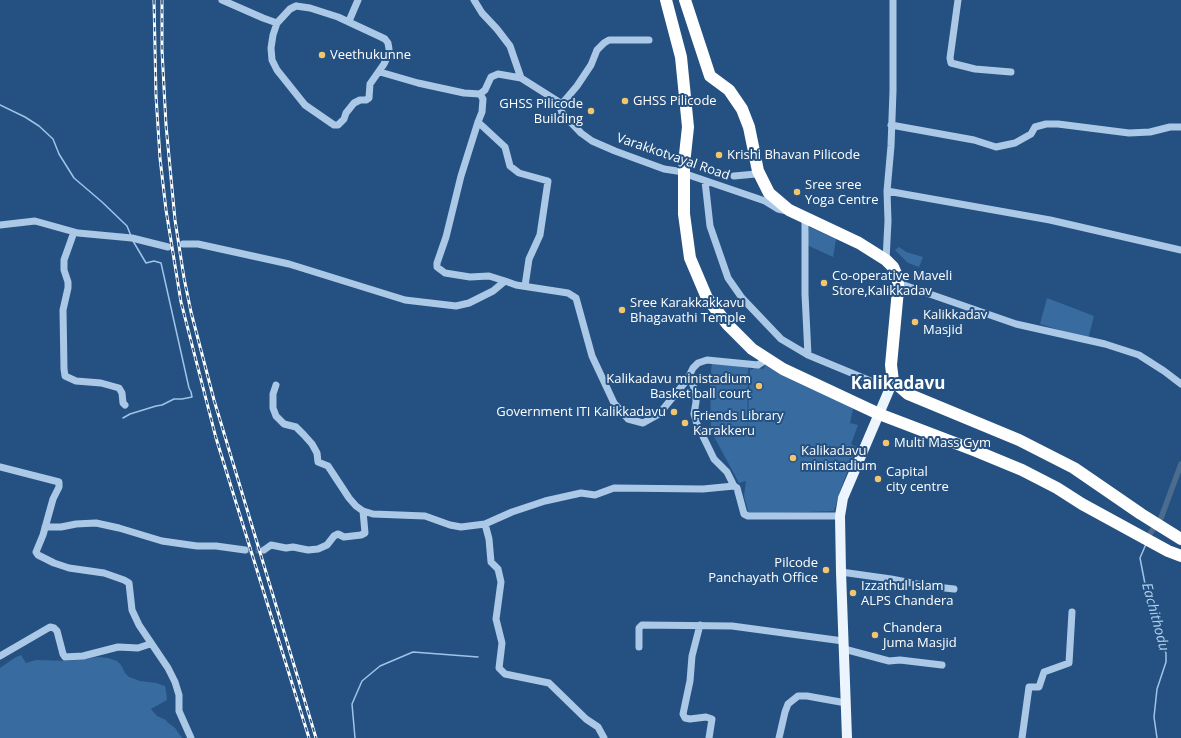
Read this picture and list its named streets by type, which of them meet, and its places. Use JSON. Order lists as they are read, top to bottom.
{
  "streets": {
    "street": ["Varakkotvayal Road"]
  },
  "districts": ["Kalikadavu"],
  "water": ["Eachithodu"],
  "places": [
    "Veethukunne",
    "GHSS Pilicode",
    "GHSS Pilicode Building",
    "Krishi Bhavan Pilicode",
    "Sree sree Yoga Centre",
    "Co-operative Maveli Store,Kalikkadav",
    "Sree Karakkakkavu Bhagavathi Temple",
    "Kalikkadav Masjid",
    "Kalikadavu ministadium Basket ball court",
    "Government ITI Kalikkadavu",
    "Friends Library Karakkeru",
    "Multi Mass Gym",
    "Kalikadavu ministadium",
    "Capital city centre",
    "Pilcode Panchayath Office",
    "Izzathul Islam ALPS Chandera",
    "Chandera Juma Masjid"
  ]
}
